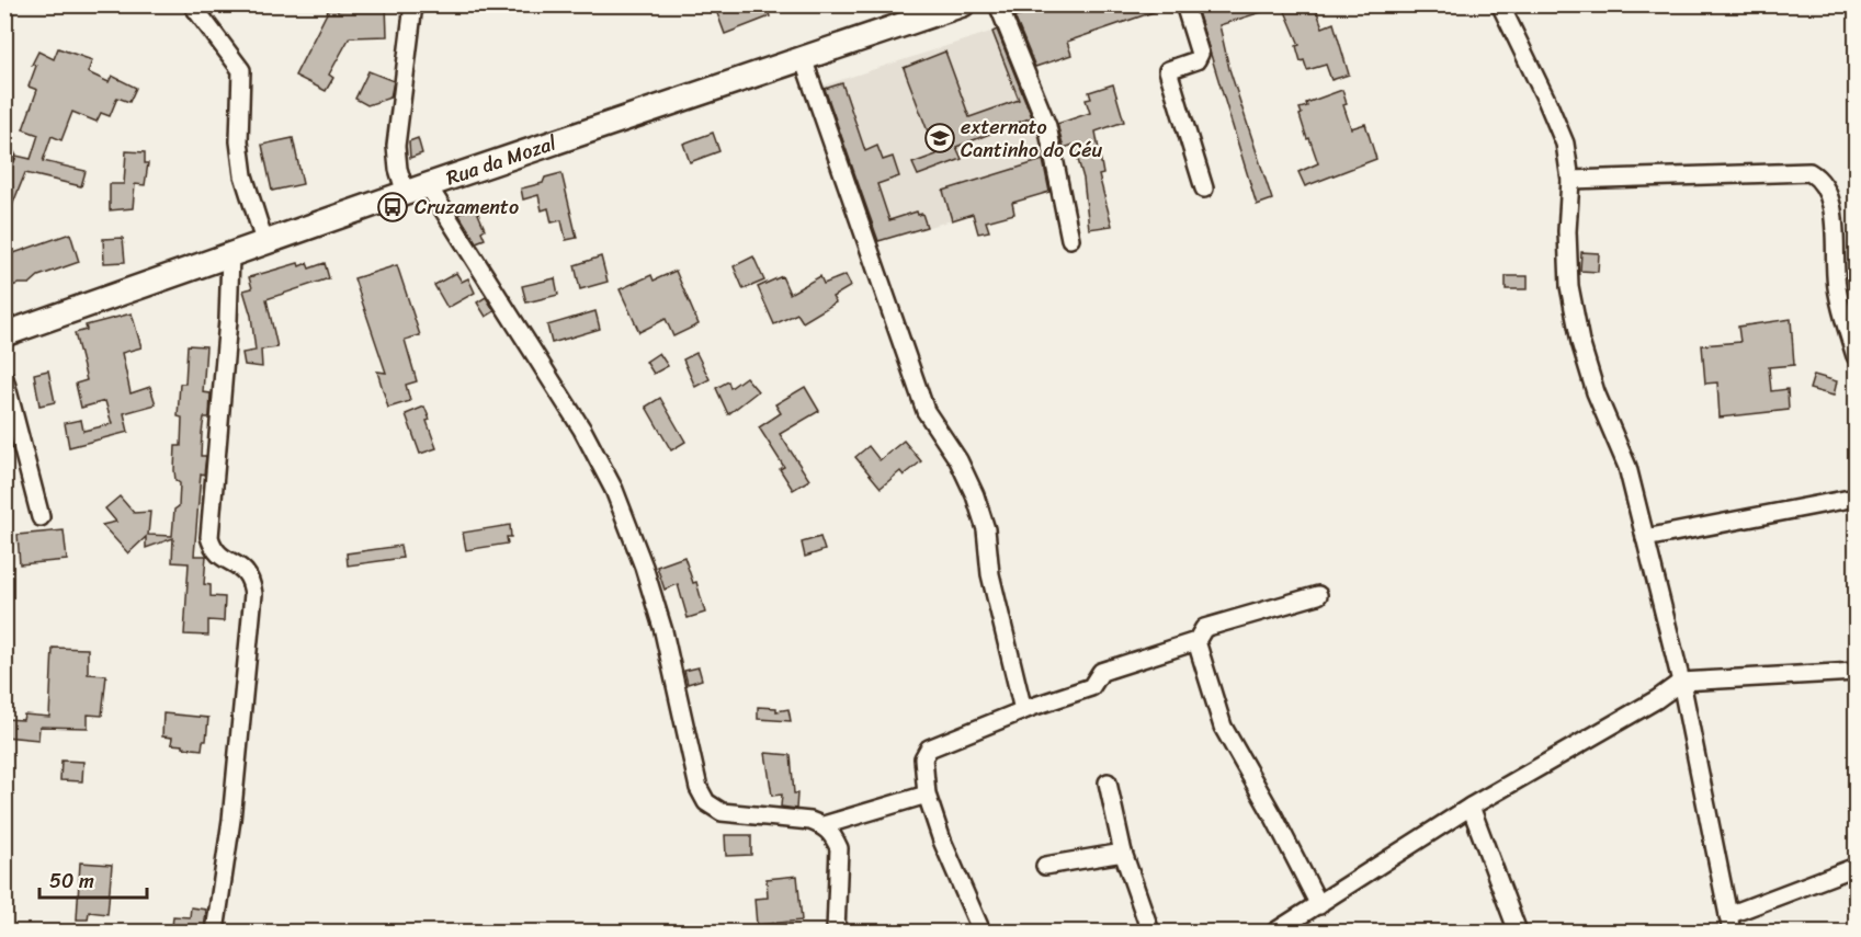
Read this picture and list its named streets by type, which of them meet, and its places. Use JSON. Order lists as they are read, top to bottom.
{
  "streets": {
    "main road": ["Rua da Mozal"]
  },
  "places": {
    "school or university": ["externato Cantinho do Céu"],
    "bus stop": ["Cruzamento"]
  },
  "scale_bar": "50 m"
}
